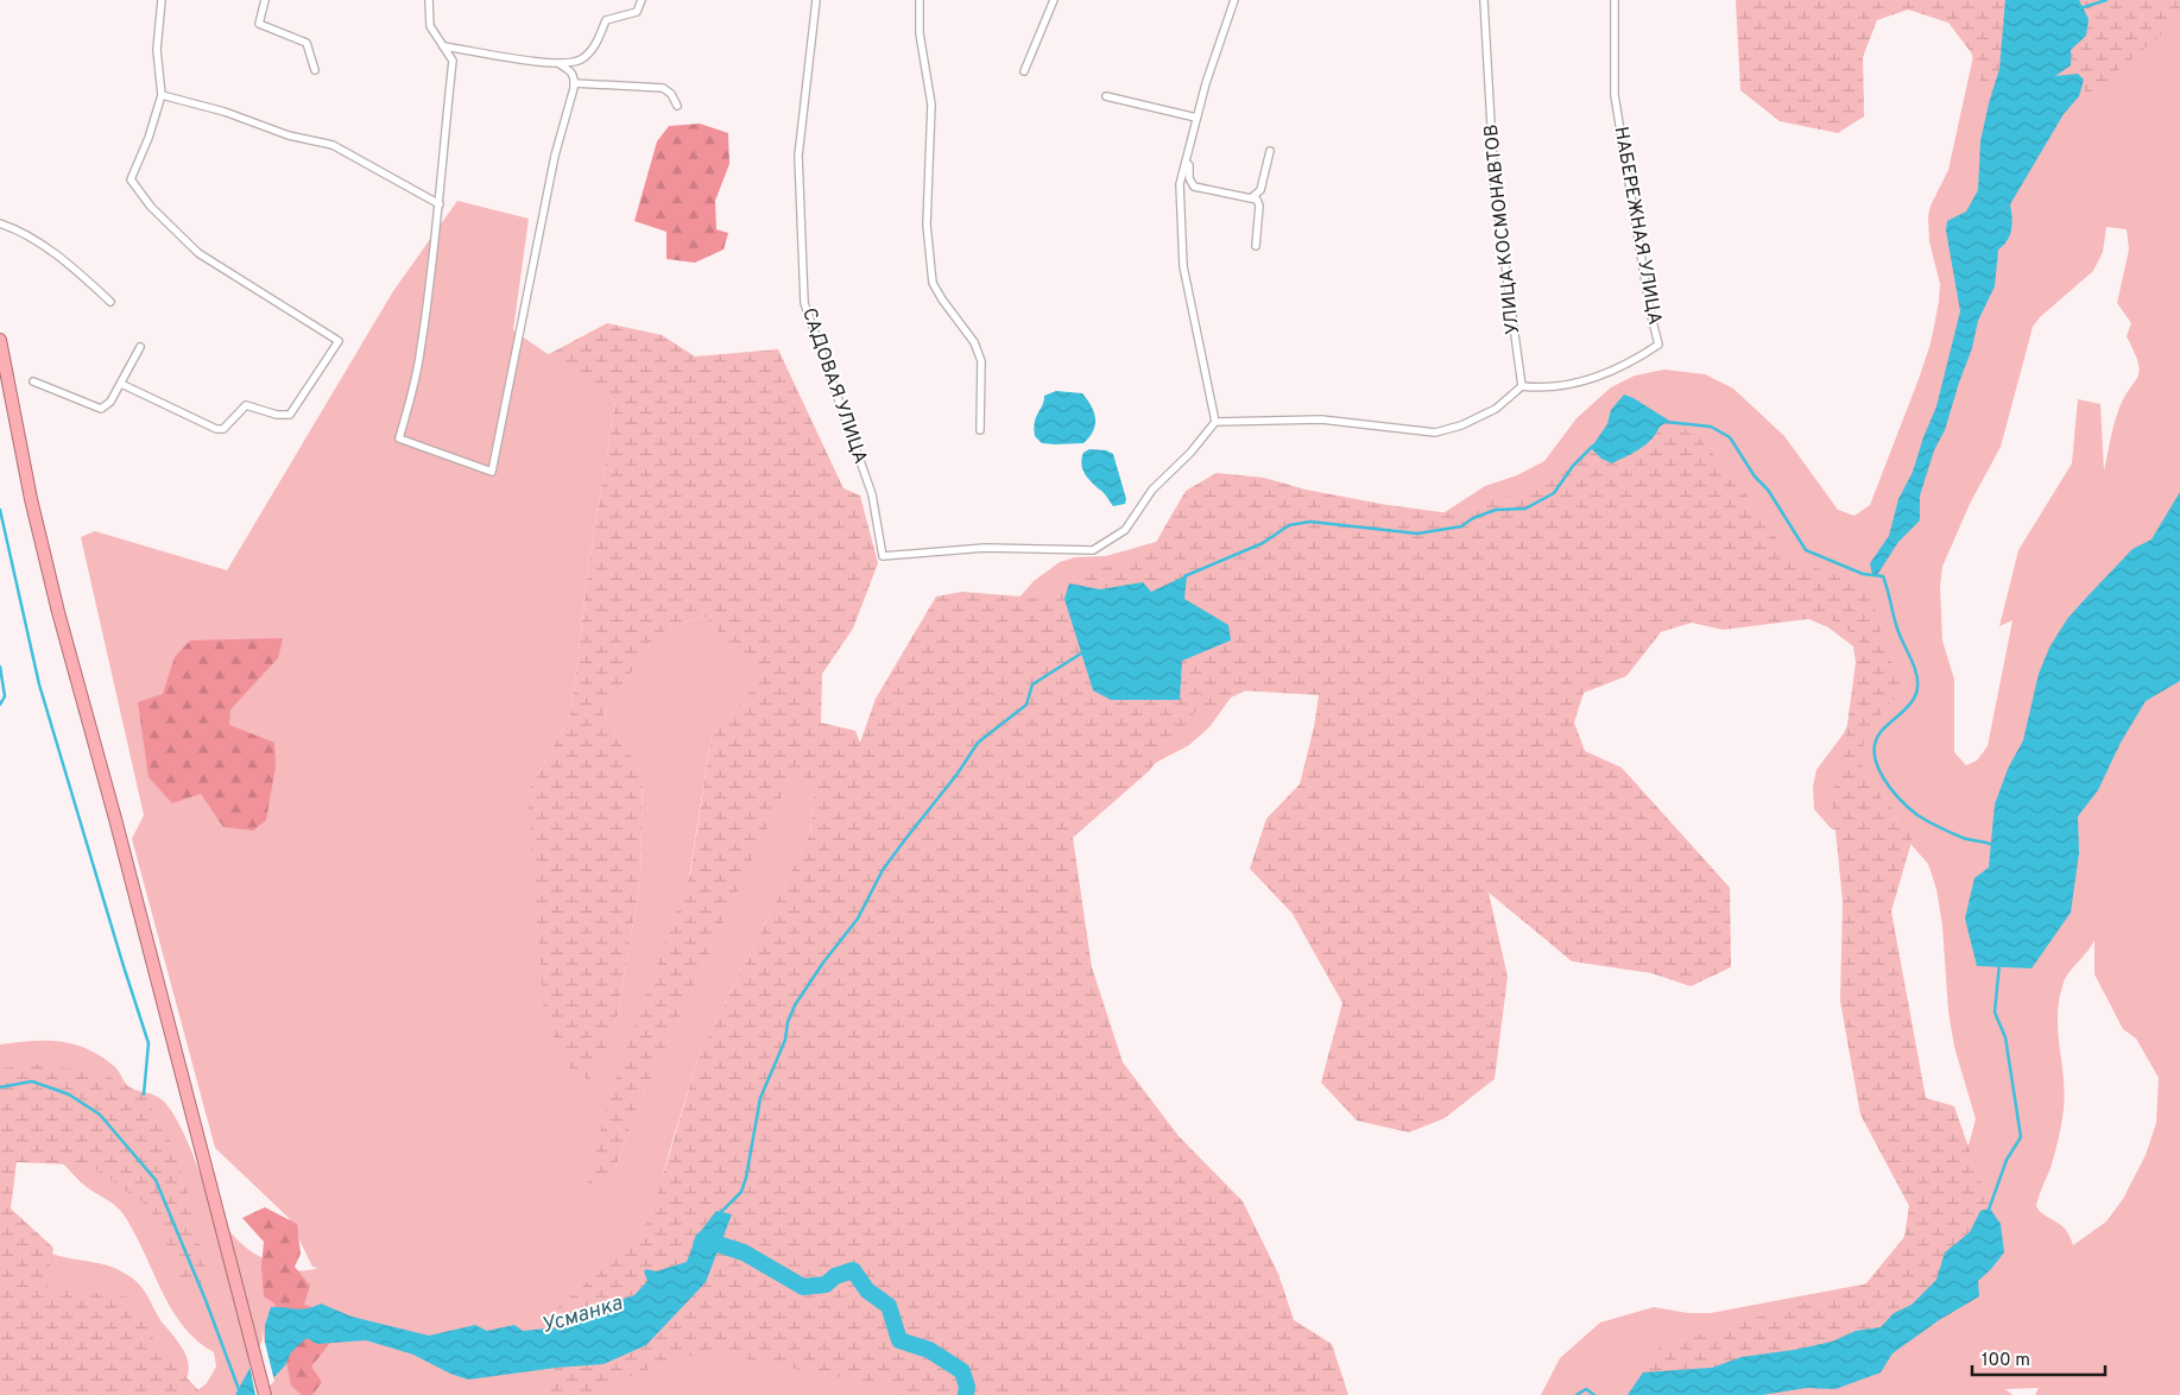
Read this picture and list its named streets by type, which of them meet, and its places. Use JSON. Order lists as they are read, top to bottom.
{
  "streets": {
    "street": ["НАБЕРЕЖНАЯ УЛИЦА", "УЛИЦА КОСМОНАВТОВ", "САДОВАЯ УЛИЦА"]
  },
  "crossings": [
    ["НАБЕРЕЖНАЯ УЛИЦА", "УЛИЦА КОСМОНАВТОВ"]
  ],
  "water": ["Усманка"],
  "scale_bar": "100 m"
}
